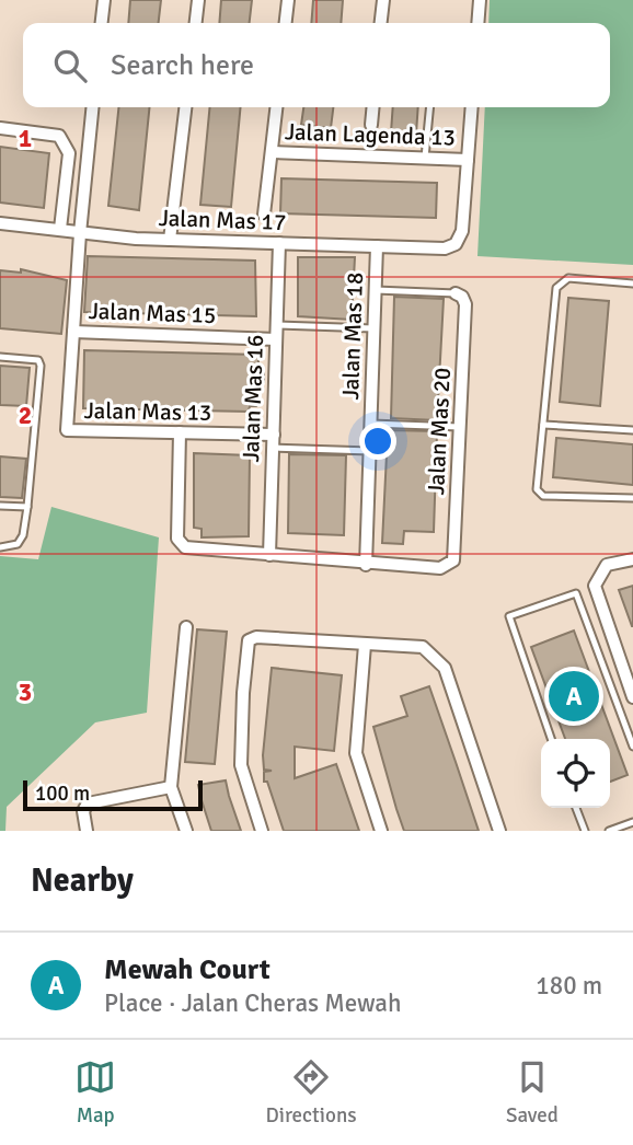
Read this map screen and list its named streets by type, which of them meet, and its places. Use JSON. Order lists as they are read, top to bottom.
{
  "streets": {
    "street": [
      "Jalan Lagenda 13",
      "Jalan Mas 17",
      "Jalan Mas 15",
      "Jalan Mas 18",
      "Jalan Mas 16",
      "Jalan Mas 13",
      "Jalan Mas 20"
    ]
  },
  "crossings": [
    ["Jalan Lagenda 13", "Jalan Mas 17"],
    ["Jalan Mas 17", "Jalan Mas 18"],
    ["Jalan Mas 17", "Jalan Mas 16"],
    ["Jalan Mas 15", "Jalan Mas 16"],
    ["Jalan Mas 15", "Jalan Mas 13"],
    ["Jalan Mas 18", "Jalan Mas 20"],
    ["Jalan Mas 16", "Jalan Mas 13"]
  ],
  "scale_bar": "100 m",
  "page": {
    "search": "Search here",
    "pins": "A",
    "scale": "100 m",
    "heading": "Nearby",
    "list": [
      {
        "mark": "A",
        "name": "Mewah Court",
        "note": "Place · Jalan Cheras Mewah",
        "value": "180 m"
      }
    ],
    "nav": ["Map", "Directions", "Saved"]
  },
  "grid": {
    "rows": ["1", "2", "3"]
  }
}
